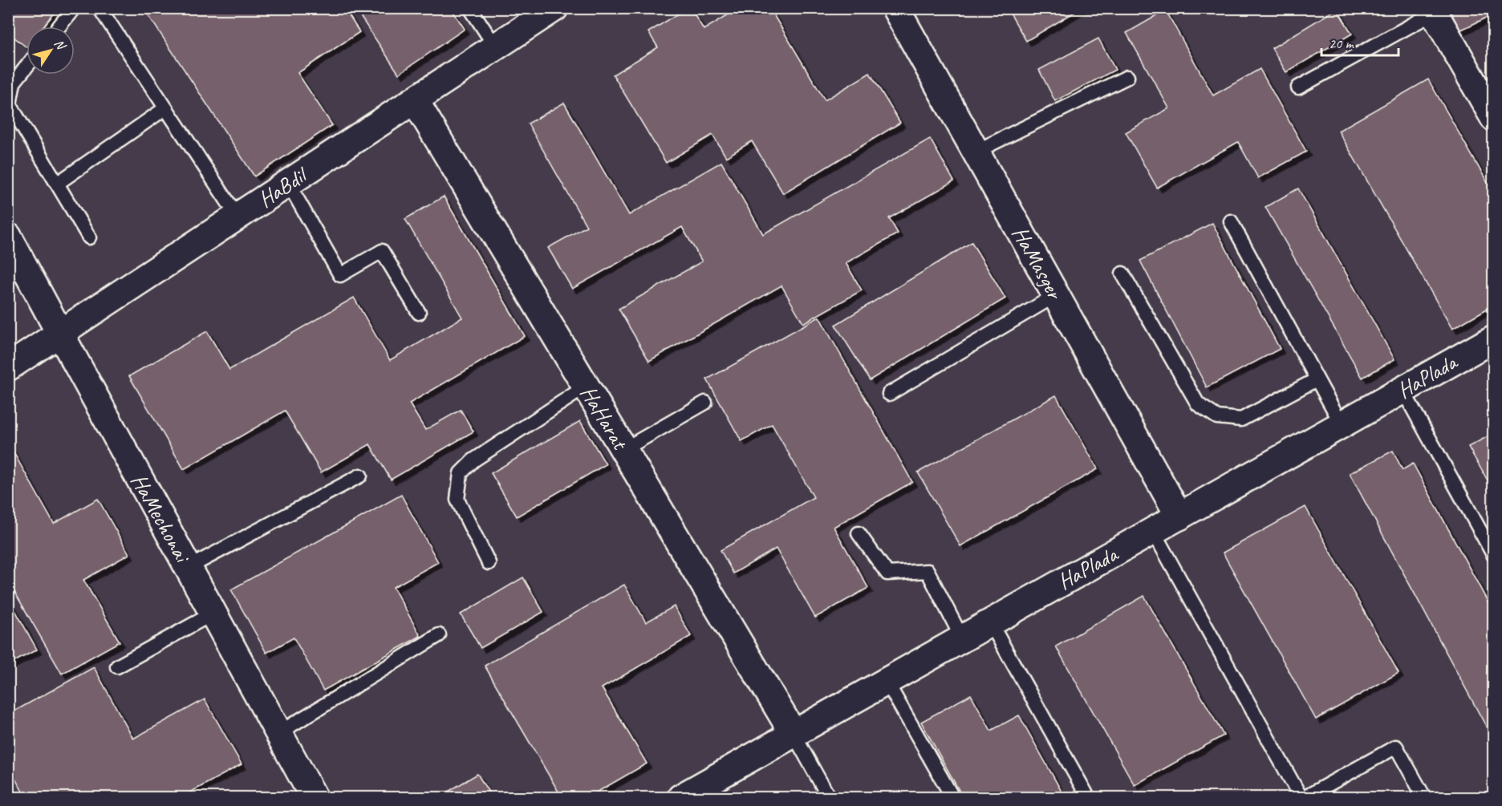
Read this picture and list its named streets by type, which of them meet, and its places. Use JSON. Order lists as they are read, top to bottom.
{
  "streets": {
    "street": [
      "HaBdil",
      "HaMasger",
      "HaPlada",
      "HaHarat",
      "HaMechonai"
    ]
  },
  "crossings": [
    ["HaBdil", "HaHarat"],
    ["HaBdil", "HaMechonai"],
    ["HaMasger", "HaPlada"],
    ["HaPlada", "HaHarat"]
  ],
  "scale_bar": "20 m",
  "north": "top right"
}
